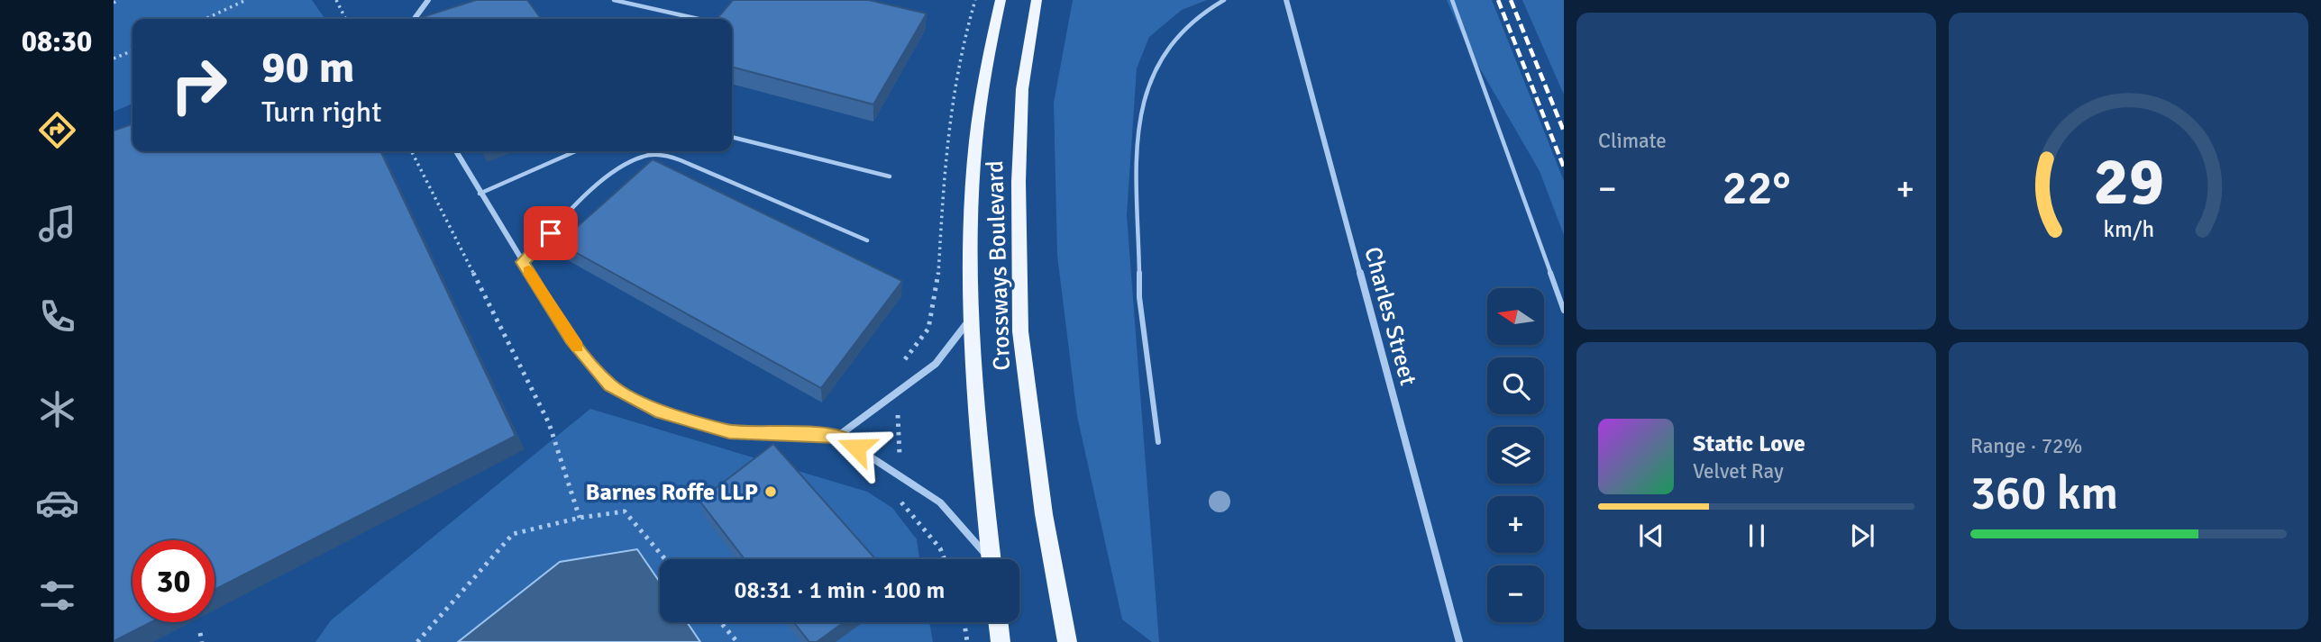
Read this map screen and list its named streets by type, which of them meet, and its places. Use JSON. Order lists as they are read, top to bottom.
{
  "streets": {
    "main road": ["Crossways Boulevard"],
    "street": ["Charles Street"]
  },
  "places": ["Barnes Roffe LLP"],
  "north": "left",
  "page": {
    "tabs": "08:30",
    "tile": [
      "Climate",
      ["Range · 72%", "360 km"]
    ],
    "turn": ["90 m", "Turn right"],
    "heat": ["−", "22°", "+"],
    "map_buttons": ["+", "−"],
    "song": ["Static Love", "Velvet Ray"],
    "limit": "30",
    "trip": "08:31 · 1 min · 100 m",
    "gauge": ["29", "km/h"]
  }
}
